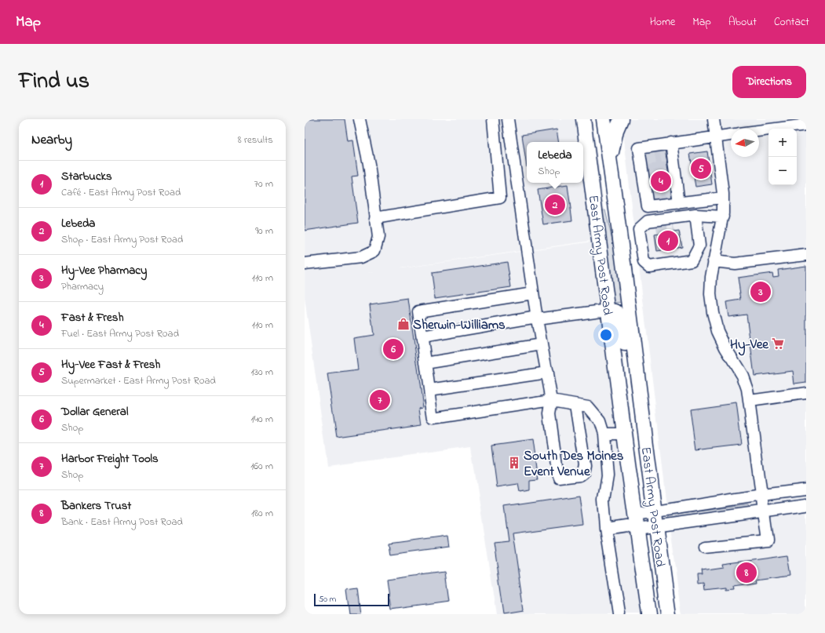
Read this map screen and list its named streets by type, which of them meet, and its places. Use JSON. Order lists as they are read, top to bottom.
{
  "streets": {
    "main road": ["East Army Post Road"]
  },
  "places": {
    "shop": ["Sherwin-Williams"],
    "supermarket": ["Hy-Vee"],
    "building": ["South Des Moines Event Venue"]
  },
  "scale_bar": "50 m",
  "north": "left",
  "page": {
    "header": "Map",
    "nav": [
      "Home",
      "Map",
      "About",
      "Contact"
    ],
    "title": "Find us",
    "buttons": "Directions",
    "heading": ["Nearby", "8 results"],
    "map_buttons": ["+", "−"],
    "popup": ["Lebeda", "Shop"],
    "pins": [
      "5",
      "4",
      "2",
      "1",
      "3",
      "6",
      "7",
      "8"
    ],
    "list": [
      {
        "mark": "1",
        "name": "Starbucks",
        "note": "Café · East Army Post Road",
        "value": "70 m"
      },
      {
        "mark": "2",
        "name": "Lebeda",
        "note": "Shop · East Army Post Road",
        "value": "90 m"
      },
      {
        "mark": "3",
        "name": "Hy-Vee Pharmacy",
        "note": "Pharmacy",
        "value": "110 m"
      },
      {
        "mark": "4",
        "name": "Fast & Fresh",
        "note": "Fuel · East Army Post Road",
        "value": "110 m"
      },
      {
        "mark": "5",
        "name": "Hy-Vee Fast & Fresh",
        "note": "Supermarket · East Army Post Road",
        "value": "130 m"
      },
      {
        "mark": "6",
        "name": "Dollar General",
        "note": "Shop",
        "value": "140 m"
      },
      {
        "mark": "7",
        "name": "Harbor Freight Tools",
        "note": "Shop",
        "value": "160 m"
      },
      {
        "mark": "8",
        "name": "Bankers Trust",
        "note": "Bank · East Army Post Road",
        "value": "180 m"
      }
    ],
    "scale": "50 m"
  }
}
